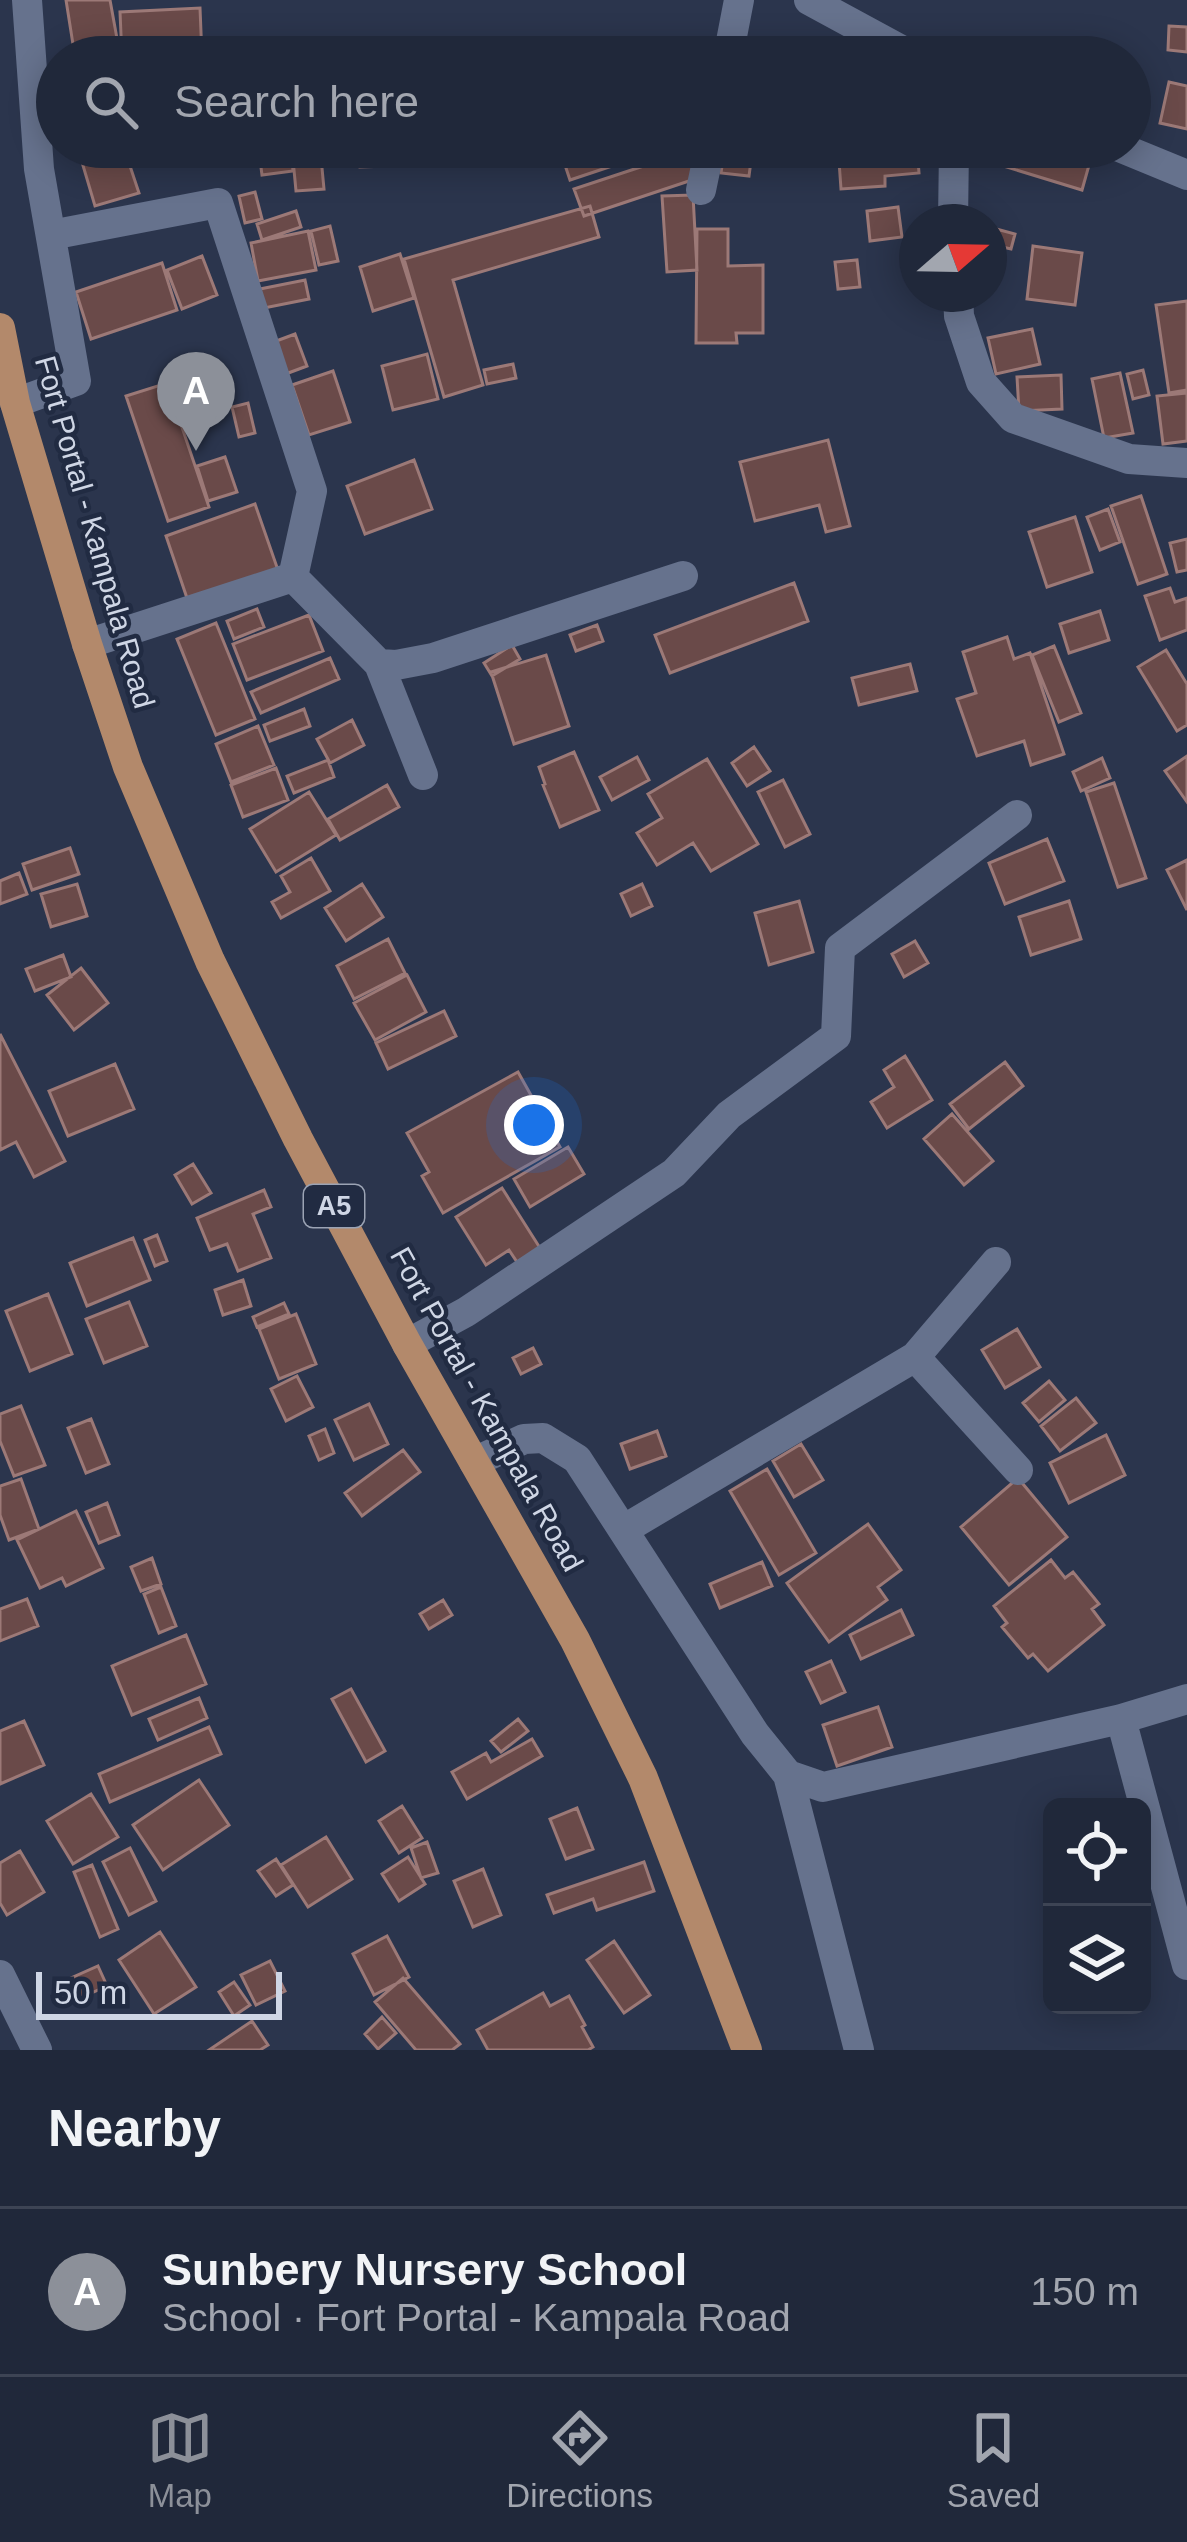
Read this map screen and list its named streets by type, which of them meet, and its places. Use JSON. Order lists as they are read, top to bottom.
{
  "streets": {
    "main road": ["Fort Portal - Kampala Road", "A5"]
  },
  "scale_bar": "50 m",
  "north": "right",
  "page": {
    "search": "Search here",
    "pins": "A",
    "scale": "50 m",
    "heading": "Nearby",
    "list": [
      {
        "mark": "A",
        "name": "Sunbery Nursery School",
        "note": "School · Fort Portal - Kampala Road",
        "value": "150 m"
      }
    ],
    "nav": ["Map", "Directions", "Saved"]
  }
}
